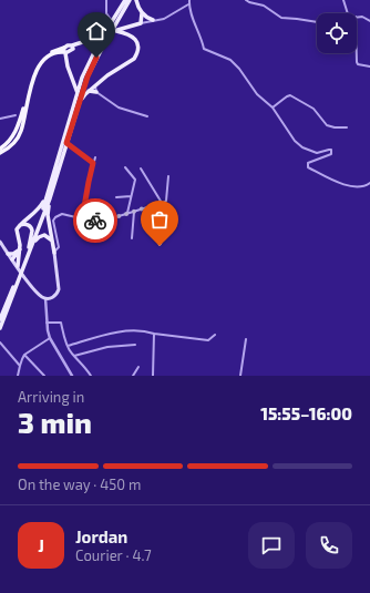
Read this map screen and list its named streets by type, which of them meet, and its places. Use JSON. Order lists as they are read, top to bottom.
{
  "page": {
    "heading": ["3 min", "Arriving in", "15:55–16:00"],
    "panel": ["Jordan", "Courier · 4.7"],
    "bar": "On the way · 450 m",
    "round": "J"
  }
}
